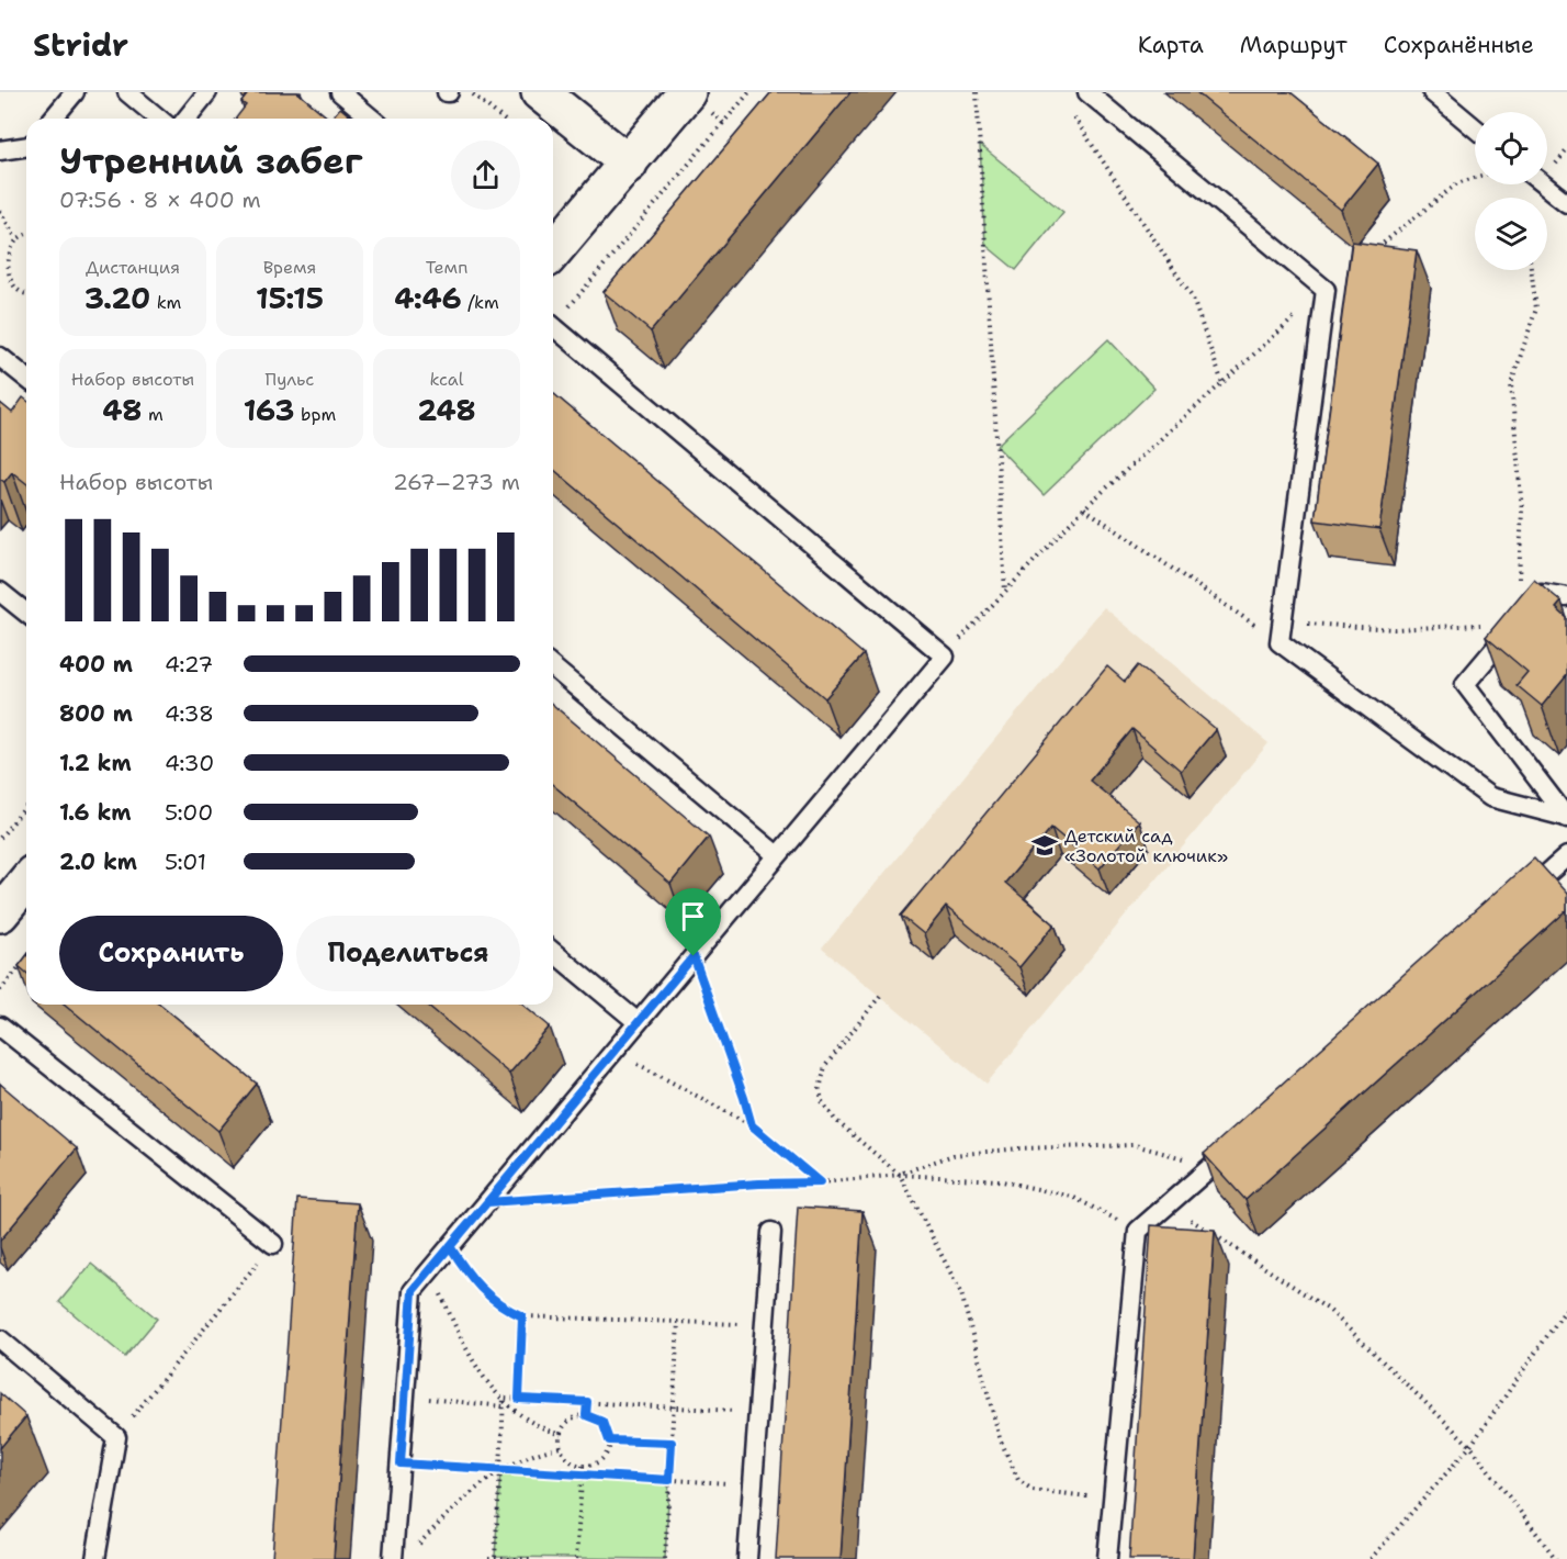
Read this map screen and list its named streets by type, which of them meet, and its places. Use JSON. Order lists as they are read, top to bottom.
{
  "places": {
    "school or university": ["Детский сад «Золотой ключик»"]
  },
  "page": {
    "header": "Stridr",
    "nav": ["Карта", "Маршрут", "Сохранённые"],
    "heading": ["Утренний забег", "07:56 · 8 × 400 m"],
    "stats": [
      ["Дистанция", "3.20 km"],
      ["Время", "15:15"],
      ["Темп", "4:46 /km"],
      ["Набор высоты", "48 m"],
      ["Пульс", "163 bpm"],
      ["kcal", "248"]
    ],
    "chart": ["Набор высоты", "267–273 m"],
    "list": [
      {
        "name": "400 m",
        "note": "4:27"
      },
      {
        "name": "800 m",
        "note": "4:38"
      },
      {
        "name": "1.2 km",
        "note": "4:30"
      },
      {
        "name": "1.6 km",
        "note": "5:00"
      },
      {
        "name": "2.0 km",
        "note": "5:01"
      }
    ],
    "buttons": ["Сохранить", "Поделиться"]
  }
}
